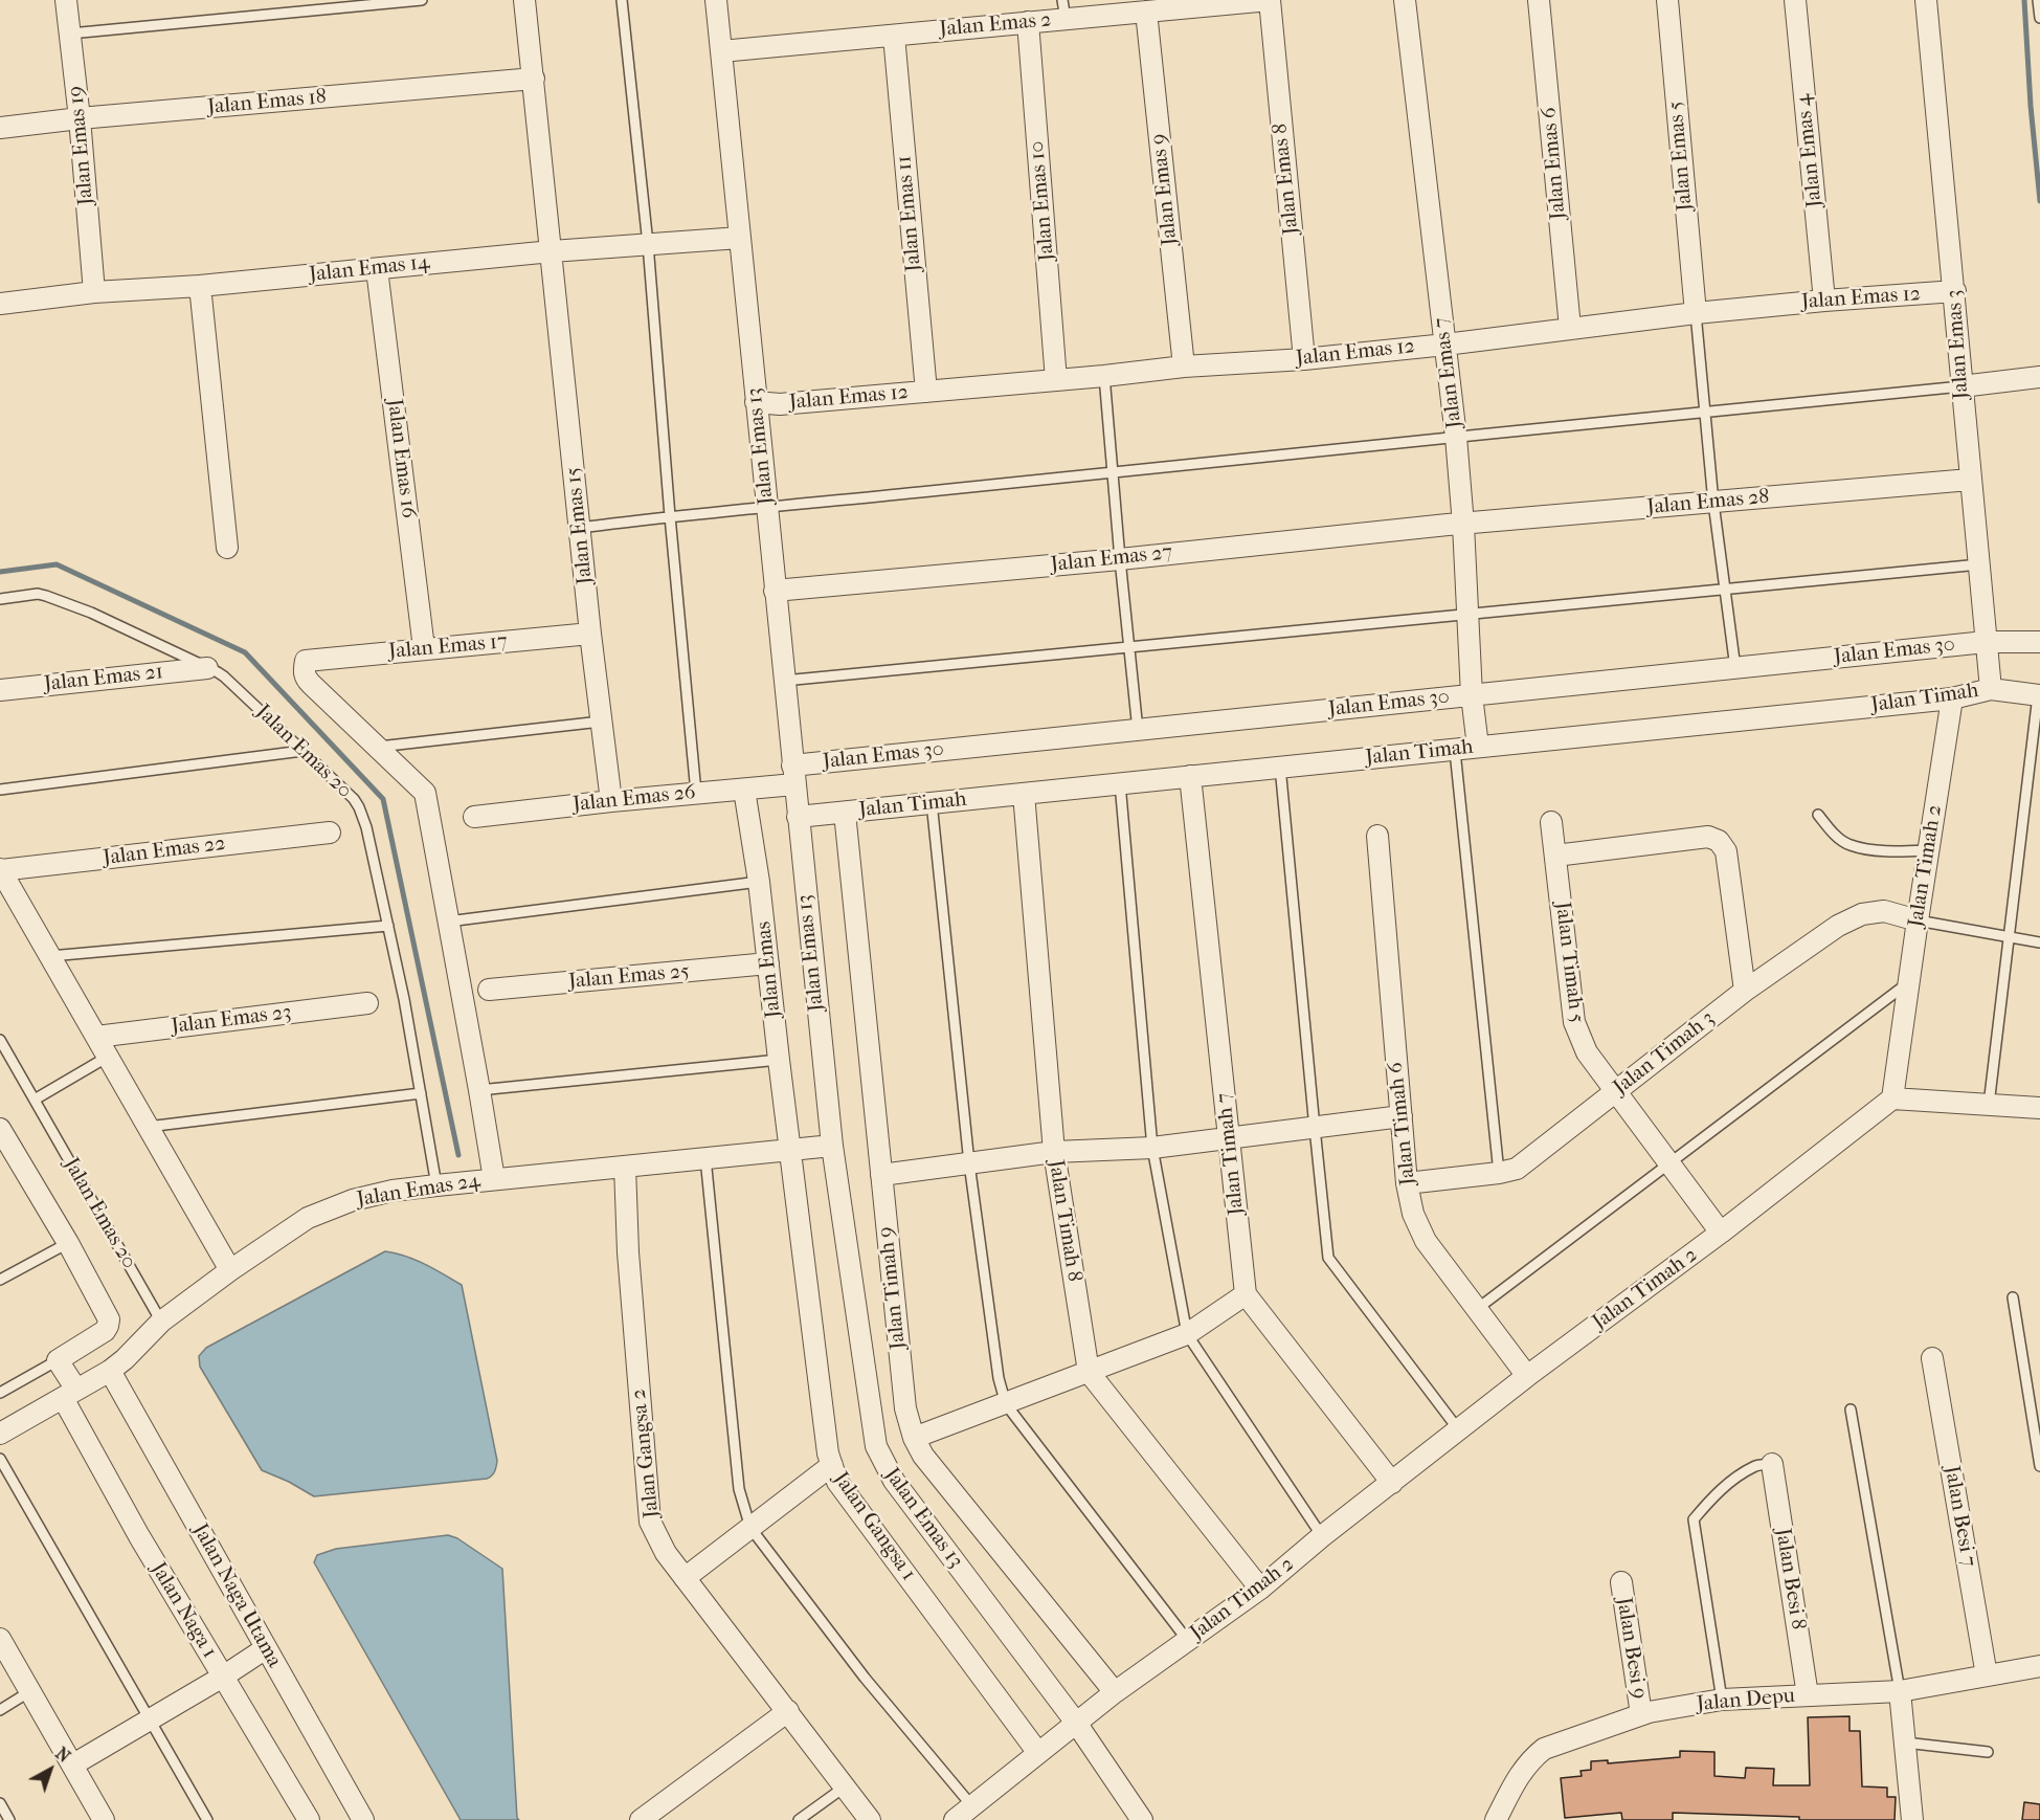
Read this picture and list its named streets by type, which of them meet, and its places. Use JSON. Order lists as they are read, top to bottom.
{
  "streets": {
    "street": [
      "Jalan Emas 2",
      "Jalan Emas 18",
      "Jalan Emas 19",
      "Jalan Emas 4",
      "Jalan Emas 5",
      "Jalan Emas 6",
      "Jalan Emas 8",
      "Jalan Emas 9",
      "Jalan Emas 10",
      "Jalan Emas 11",
      "Jalan Emas 14",
      "Jalan Emas 12",
      "Jalan Emas 3",
      "Jalan Emas 7",
      "Jalan Emas 13",
      "Jalan Emas 16",
      "Jalan Emas 28",
      "Jalan Emas 15",
      "Jalan Emas 27",
      "Jalan Emas 17",
      "Jalan Emas 30",
      "Jalan Emas 21",
      "Jalan Timah",
      "Jalan Emas 26",
      "Jalan Emas 22",
      "Jalan Timah 2",
      "Jalan Timah 5",
      "Jalan Emas",
      "Jalan Emas 25",
      "Jalan Emas 23",
      "Jalan Timah 3",
      "Jalan Timah 6",
      "Jalan Timah 7",
      "Jalan Emas 24",
      "Jalan Timah 8",
      "Jalan Timah 9",
      "Jalan Gangsa 2",
      "Jalan Besi 7",
      "Jalan Gangsa 1",
      "Jalan Besi 8",
      "Jalan Naga Utama",
      "Jalan Naga 1",
      "Jalan Besi 9",
      "Jalan Depu"
    ],
    "lane": ["Jalan Emas 20"]
  },
  "crossings": [
    ["Jalan Emas 2", "Jalan Emas 8"],
    ["Jalan Emas 2", "Jalan Emas 9"],
    ["Jalan Emas 2", "Jalan Emas 10"],
    ["Jalan Emas 2", "Jalan Emas 11"],
    ["Jalan Emas 2", "Jalan Emas 13"],
    ["Jalan Emas 18", "Jalan Emas 19"],
    ["Jalan Emas 19", "Jalan Emas 14"],
    ["Jalan Emas 4", "Jalan Emas 12"],
    ["Jalan Emas 5", "Jalan Emas 12"],
    ["Jalan Emas 6", "Jalan Emas 12"],
    ["Jalan Emas 8", "Jalan Emas 12"],
    ["Jalan Emas 9", "Jalan Emas 12"],
    ["Jalan Emas 10", "Jalan Emas 12"],
    ["Jalan Emas 11", "Jalan Emas 12"],
    ["Jalan Emas 14", "Jalan Emas 13"],
    ["Jalan Emas 14", "Jalan Emas 16"],
    ["Jalan Emas 14", "Jalan Emas 15"],
    ["Jalan Emas 12", "Jalan Emas 3"],
    ["Jalan Emas 12", "Jalan Emas 7"],
    ["Jalan Emas 12", "Jalan Emas 13"],
    ["Jalan Emas 3", "Jalan Emas 28"],
    ["Jalan Emas 3", "Jalan Emas 30"],
    ["Jalan Emas 3", "Jalan Timah"],
    ["Jalan Emas 7", "Jalan Emas 28"],
    ["Jalan Emas 7", "Jalan Emas 27"],
    ["Jalan Emas 7", "Jalan Emas 30"],
    ["Jalan Emas 7", "Jalan Timah"],
    ["Jalan Emas 13", "Jalan Emas 27"],
    ["Jalan Emas 13", "Jalan Emas 30"],
    ["Jalan Emas 13", "Jalan Timah"],
    ["Jalan Emas 13", "Jalan Emas 26"],
    ["Jalan Emas 13", "Jalan Timah 2"],
    ["Jalan Emas 13", "Jalan Emas 24"],
    ["Jalan Emas 16", "Jalan Emas 17"],
    ["Jalan Emas 28", "Jalan Emas 27"],
    ["Jalan Emas 15", "Jalan Emas 17"],
    ["Jalan Emas 15", "Jalan Emas 26"],
    ["Jalan Emas 30", "Jalan Emas 26"],
    ["Jalan Emas 21", "Jalan Emas 20"],
    ["Jalan Timah", "Jalan Timah 2"],
    ["Jalan Timah", "Jalan Timah 7"],
    ["Jalan Timah", "Jalan Timah 8"],
    ["Jalan Timah", "Jalan Timah 9"],
    ["Jalan Emas 20", "Jalan Emas 24"],
    ["Jalan Emas 26", "Jalan Emas"],
    ["Jalan Timah 2", "Jalan Timah 5"],
    ["Jalan Timah 2", "Jalan Timah 3"],
    ["Jalan Timah 2", "Jalan Timah 6"],
    ["Jalan Timah 2", "Jalan Timah 8"],
    ["Jalan Timah 2", "Jalan Timah 9"],
    ["Jalan Timah 2", "Jalan Gangsa 1"],
    ["Jalan Timah 5", "Jalan Timah 3"],
    ["Jalan Emas", "Jalan Emas 25"],
    ["Jalan Emas", "Jalan Emas 24"],
    ["Jalan Emas", "Jalan Gangsa 1"],
    ["Jalan Timah 3", "Jalan Timah 6"],
    ["Jalan Emas 24", "Jalan Gangsa 2"],
    ["Jalan Emas 24", "Jalan Gangsa 1"],
    ["Jalan Emas 24", "Jalan Naga Utama"],
    ["Jalan Emas 24", "Jalan Naga 1"],
    ["Jalan Besi 7", "Jalan Depu"],
    ["Jalan Besi 8", "Jalan Depu"],
    ["Jalan Besi 9", "Jalan Depu"]
  ],
  "north": "top right"
}
